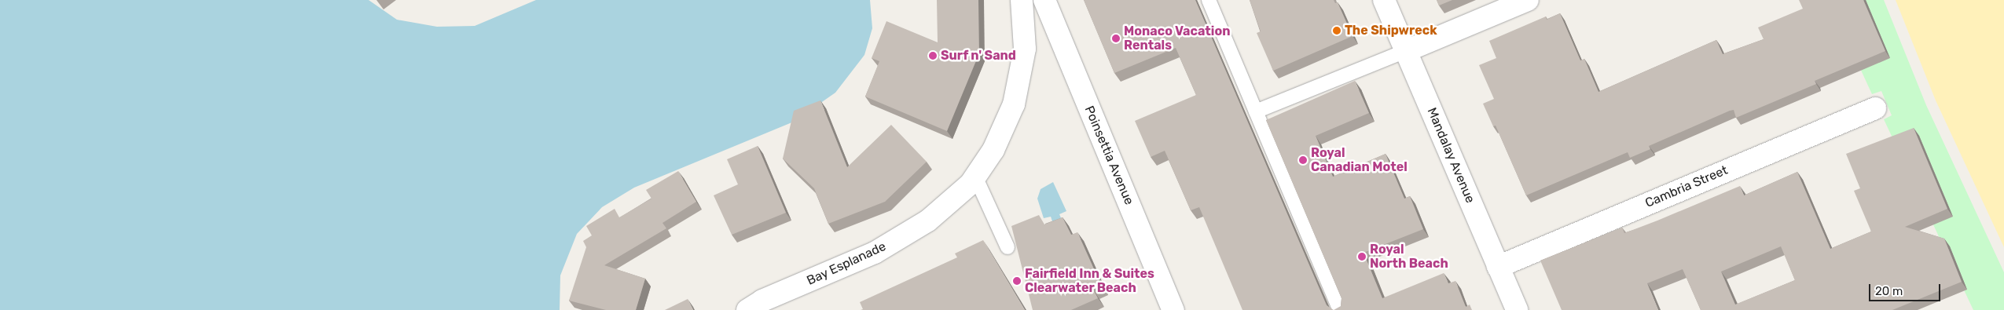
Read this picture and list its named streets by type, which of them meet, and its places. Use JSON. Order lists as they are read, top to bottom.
{
  "streets": {
    "street": [
      "Poinsettia Avenue",
      "Mandalay Avenue",
      "Cambria Street",
      "Bay Esplanade"
    ]
  },
  "crossings": [
    ["Mandalay Avenue", "Cambria Street"]
  ],
  "places": [
    "The Shipwreck",
    "Monaco Vacation Rentals",
    "Surf n' Sand",
    "Royal Canadian Motel",
    "Royal North Beach",
    "Fairfield Inn & Suites Clearwater Beach"
  ],
  "scale_bar": "20 m"
}
